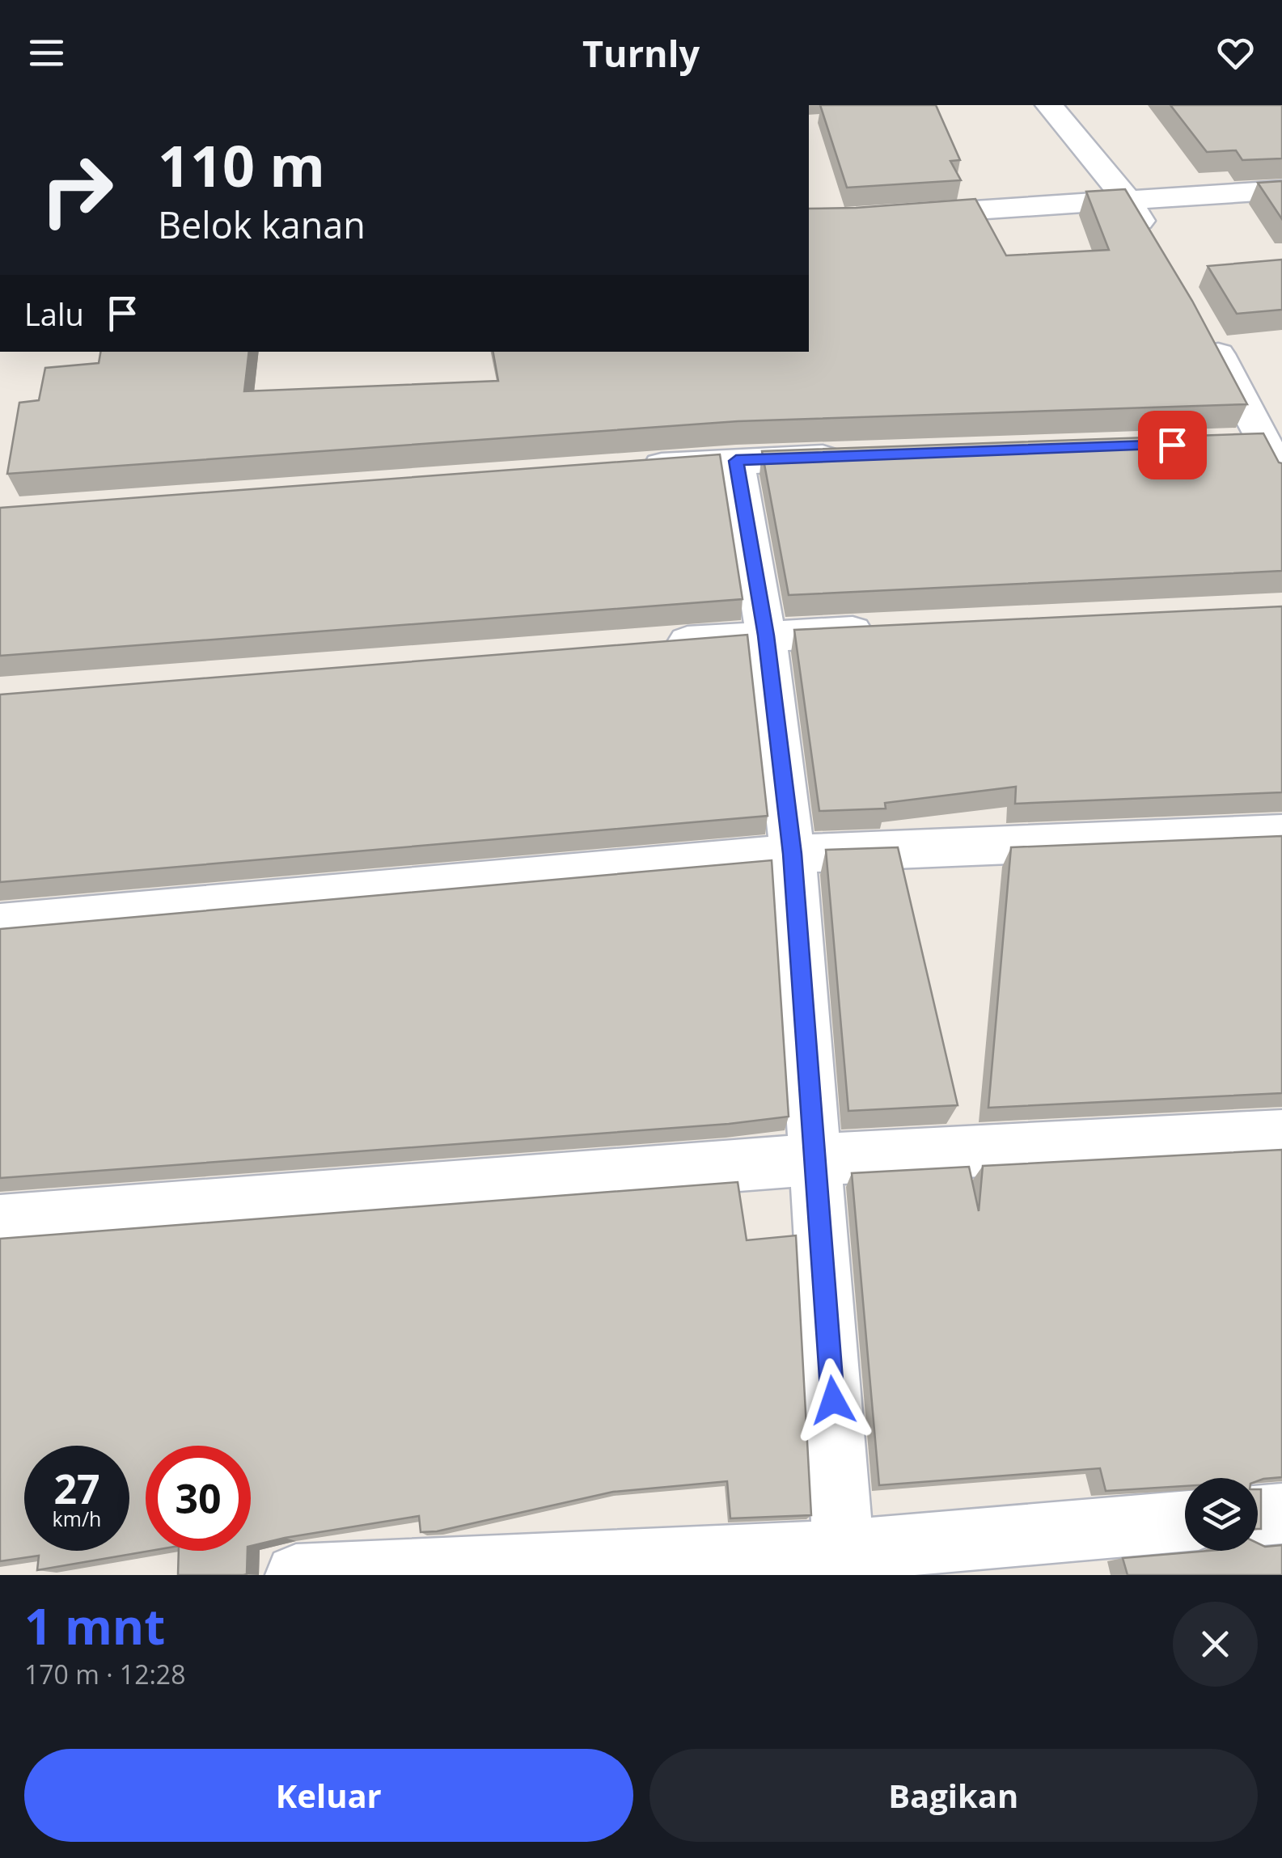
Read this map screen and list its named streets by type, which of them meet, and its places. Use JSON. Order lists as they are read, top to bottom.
{
  "page": {
    "header": "Turnly",
    "turn": ["110 m", "Belok kanan"],
    "then": "Lalu",
    "speed": "27 km/h",
    "limit": "30",
    "heading": ["1 mnt", "170 m · 12:28"],
    "buttons": ["Keluar", "Bagikan"]
  }
}
